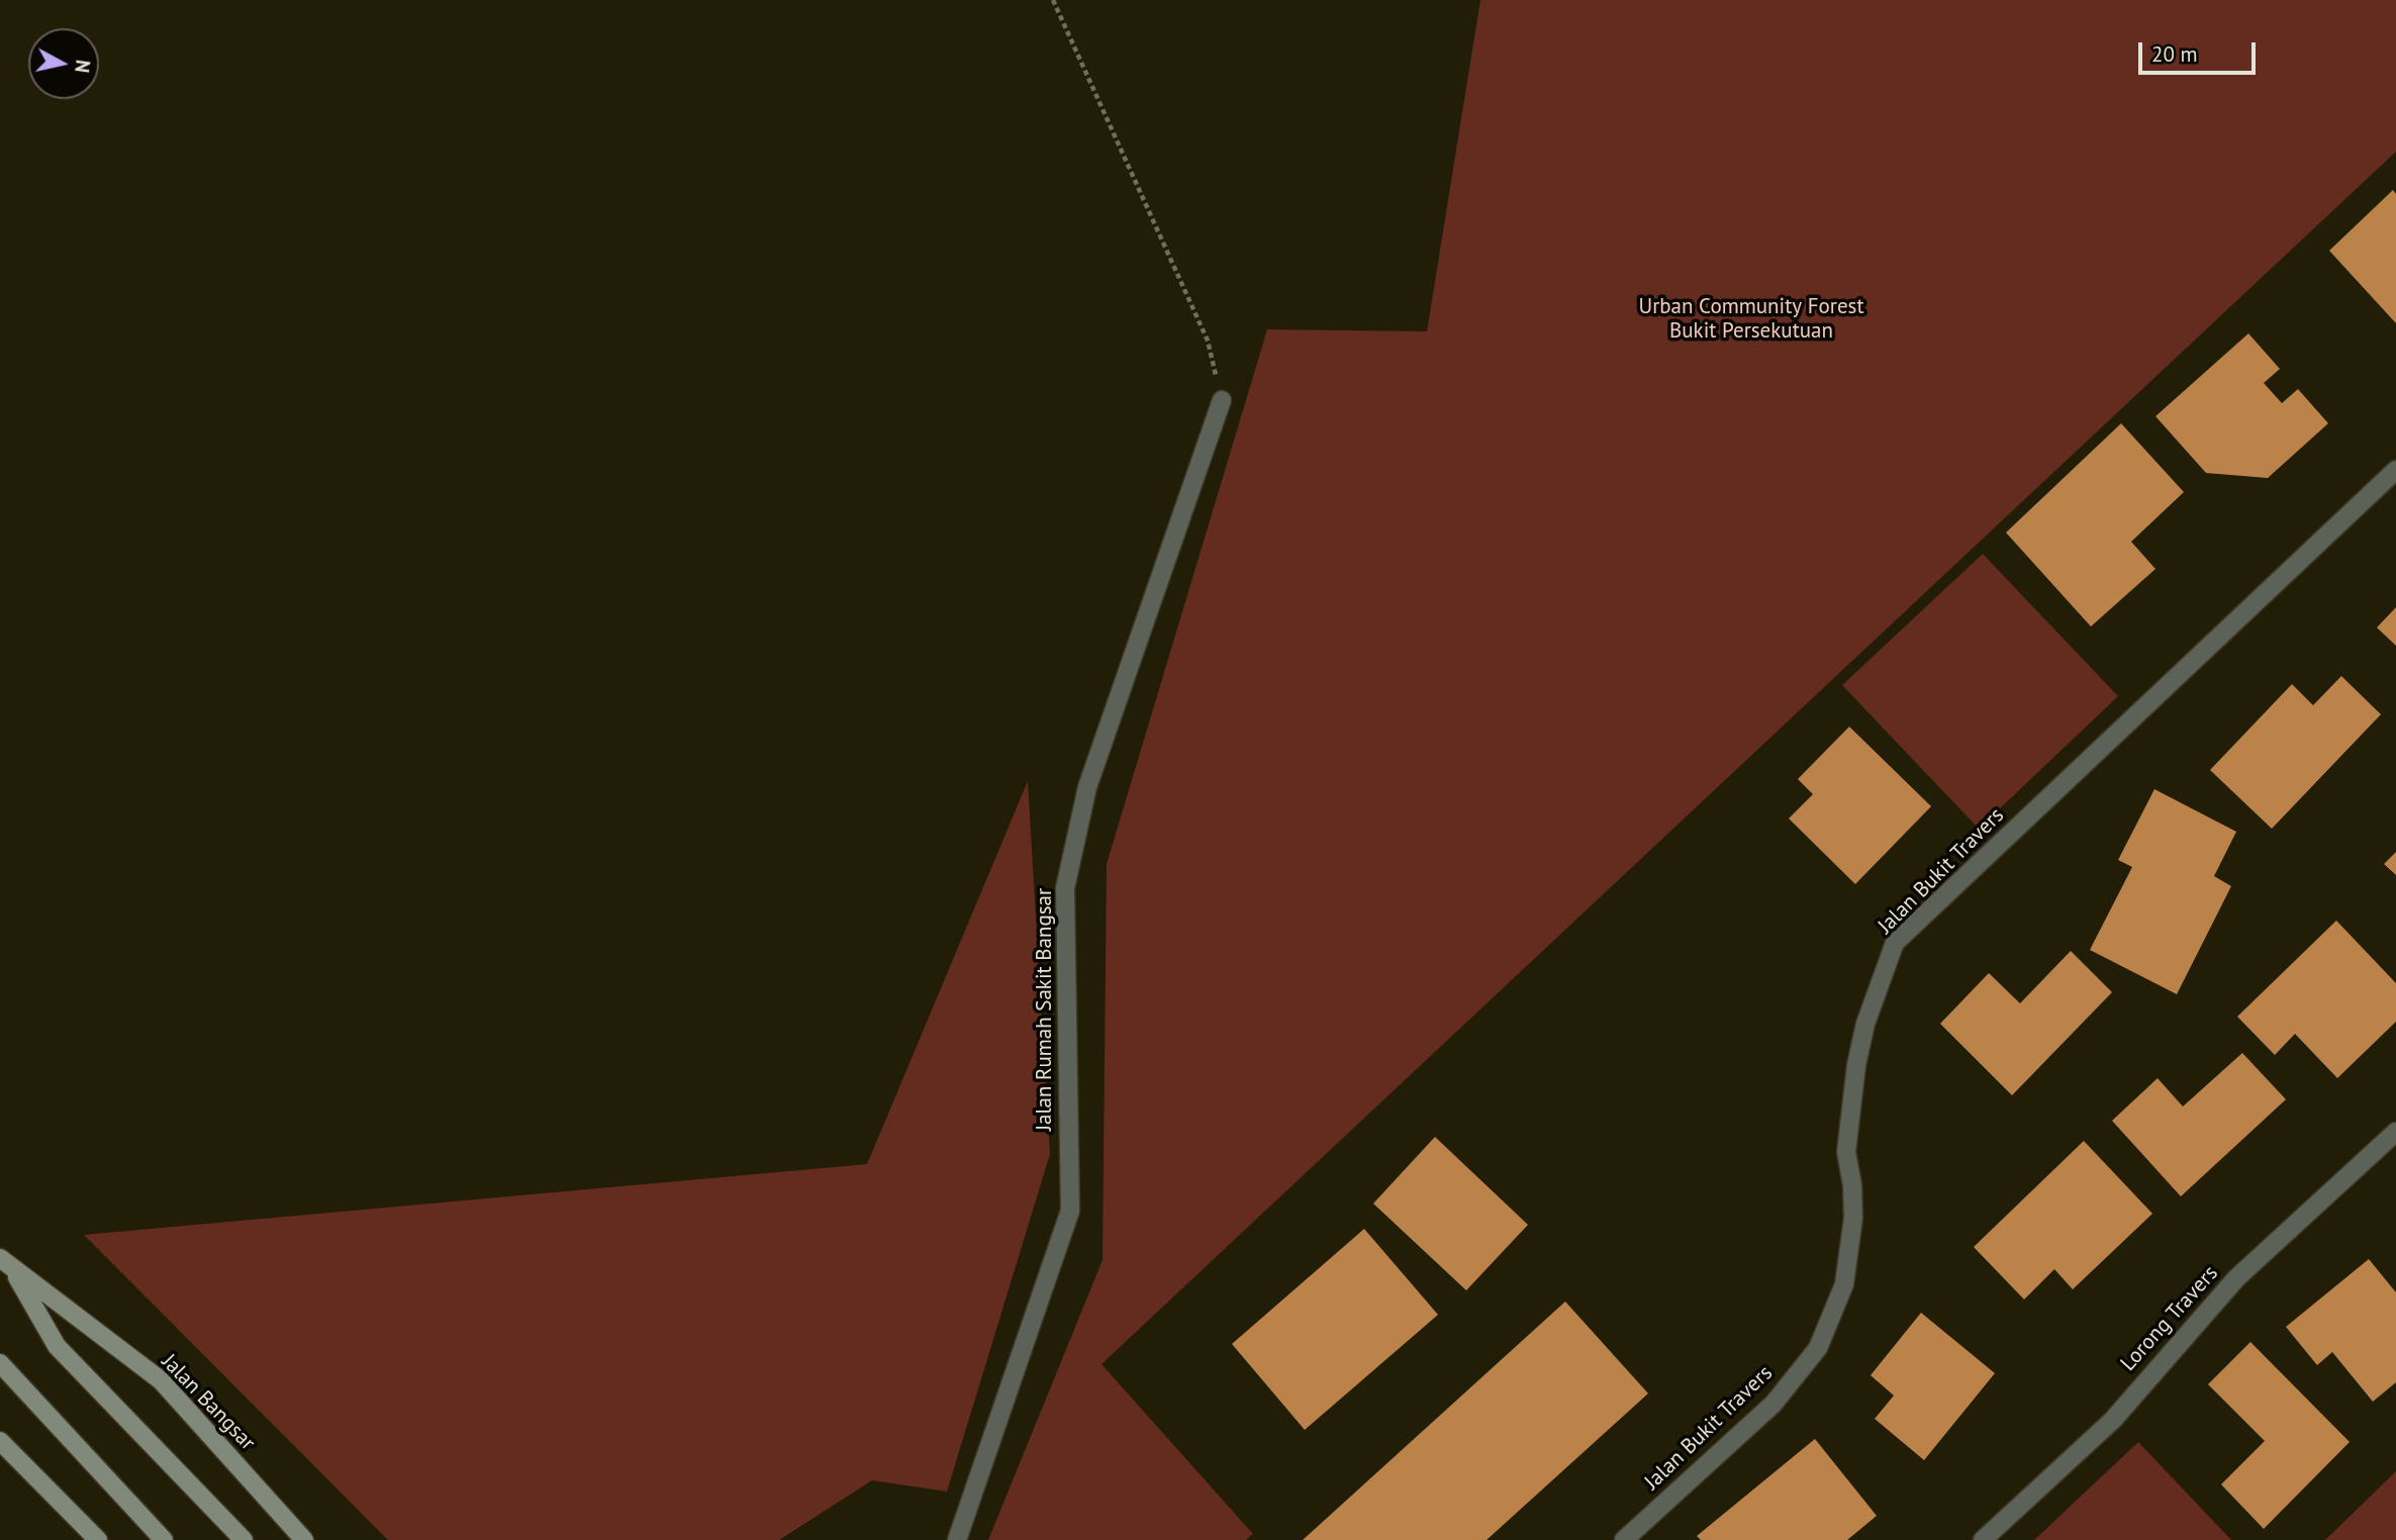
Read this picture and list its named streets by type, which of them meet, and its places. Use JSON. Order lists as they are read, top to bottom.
{
  "streets": {
    "main road": ["Jalan Bangsar"],
    "street": ["Jalan Bukit Travers", "Jalan Rumah Sakit Bangsar", "Lorong Travers"]
  },
  "parks": ["Urban Community Forest Bukit Persekutuan"],
  "scale_bar": "20 m",
  "north": "right"
}
